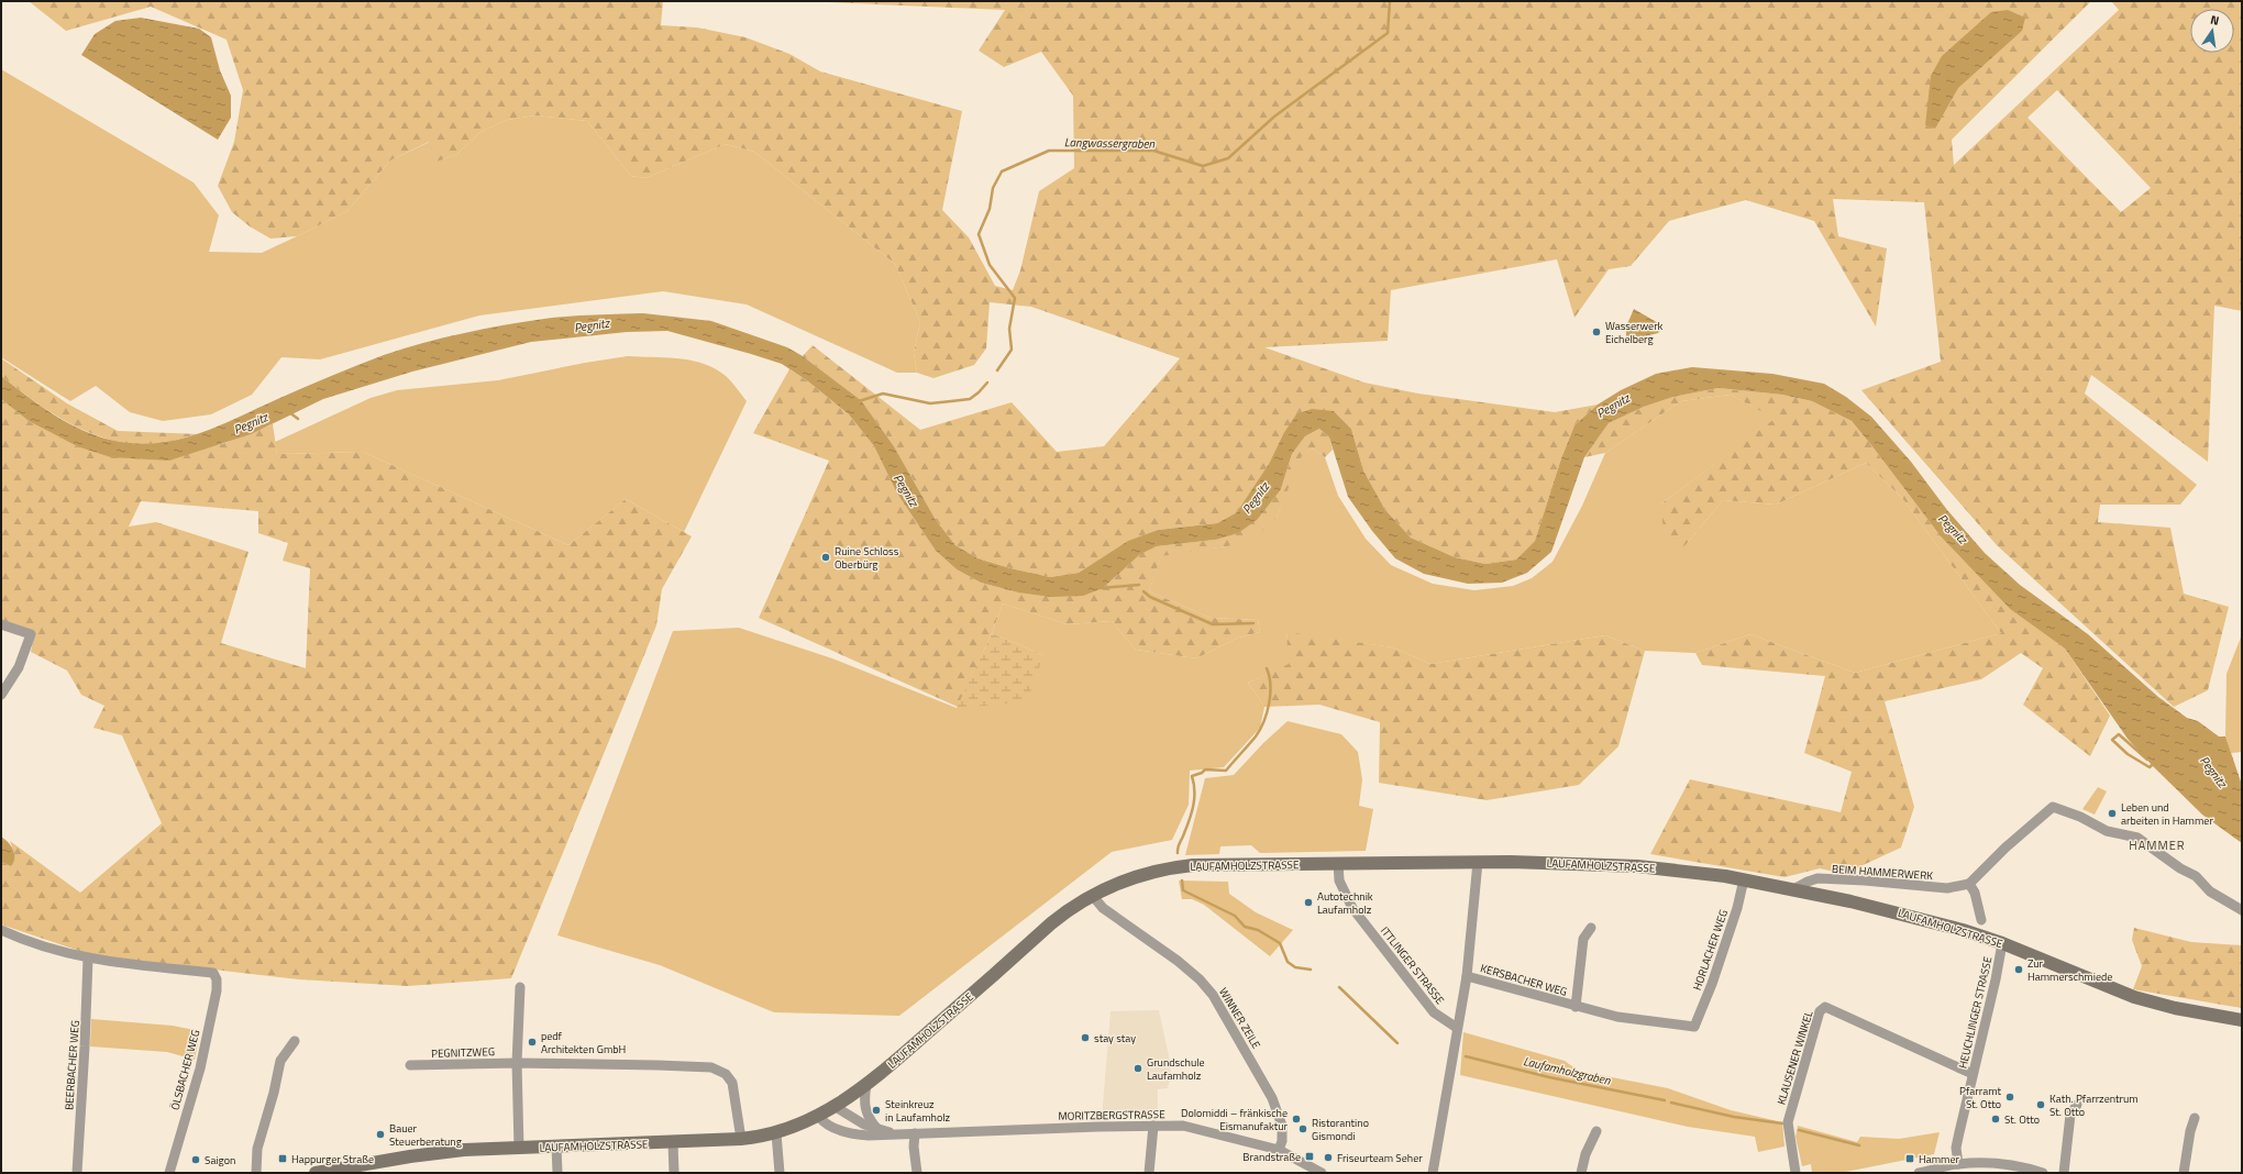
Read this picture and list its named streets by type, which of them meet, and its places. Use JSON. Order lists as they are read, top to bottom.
{
  "streets": {
    "main road": ["LAUFAMHOLZSTRASSE"],
    "street": [
      "BEIM HAMMERWERK",
      "HORLACHER WEG",
      "ITTLINGER STRASSE",
      "KERSBACHER WEG",
      "HEUCHLINGER STRASSE",
      "WINNER ZEILE",
      "PEGNITZWEG",
      "KLAUSENER WINKEL",
      "BEERBACHER WEG",
      "ÖLSBACHER WEG",
      "MORITZBERGSTRASSE"
    ]
  },
  "crossings": [
    ["LAUFAMHOLZSTRASSE", "BEIM HAMMERWERK"],
    ["LAUFAMHOLZSTRASSE", "HORLACHER WEG"],
    ["LAUFAMHOLZSTRASSE", "ITTLINGER STRASSE"],
    ["LAUFAMHOLZSTRASSE", "HEUCHLINGER STRASSE"],
    ["LAUFAMHOLZSTRASSE", "WINNER ZEILE"],
    ["LAUFAMHOLZSTRASSE", "PEGNITZWEG"],
    ["LAUFAMHOLZSTRASSE", "MORITZBERGSTRASSE"],
    ["HORLACHER WEG", "KERSBACHER WEG"],
    ["HEUCHLINGER STRASSE", "KLAUSENER WINKEL"],
    ["WINNER ZEILE", "MORITZBERGSTRASSE"],
    ["BEERBACHER WEG", "ÖLSBACHER WEG"]
  ],
  "districts": ["HAMMER"],
  "water": ["Langwassergraben", "Pegnitz", "Laufamholzgraben"],
  "places": {
    "other": [
      "Wasserwerk Eichelberg",
      "Ruine Schloss Oberbürg",
      "Leben und arbeiten in Hammer",
      "Autotechnik Laufamholz",
      "Zur Hammerschmiede",
      "stay stay",
      "pedf Architekten GmbH",
      "Grundschule Laufamholz",
      "Pfarramt St. Otto",
      "Kath. Pfarrzentrum St. Otto",
      "Steinkreuz in Laufamholz",
      "Dolomiddi – fränkische Eismanufaktur",
      "St. Otto",
      "Ristorantino Gismondi",
      "Bauer Steuerberatung",
      "Friseurteam Seher",
      "Saigon"
    ],
    "transit": ["Brandstraße", "Happurger Straße", "Hammer"]
  },
  "north": "top"
}
